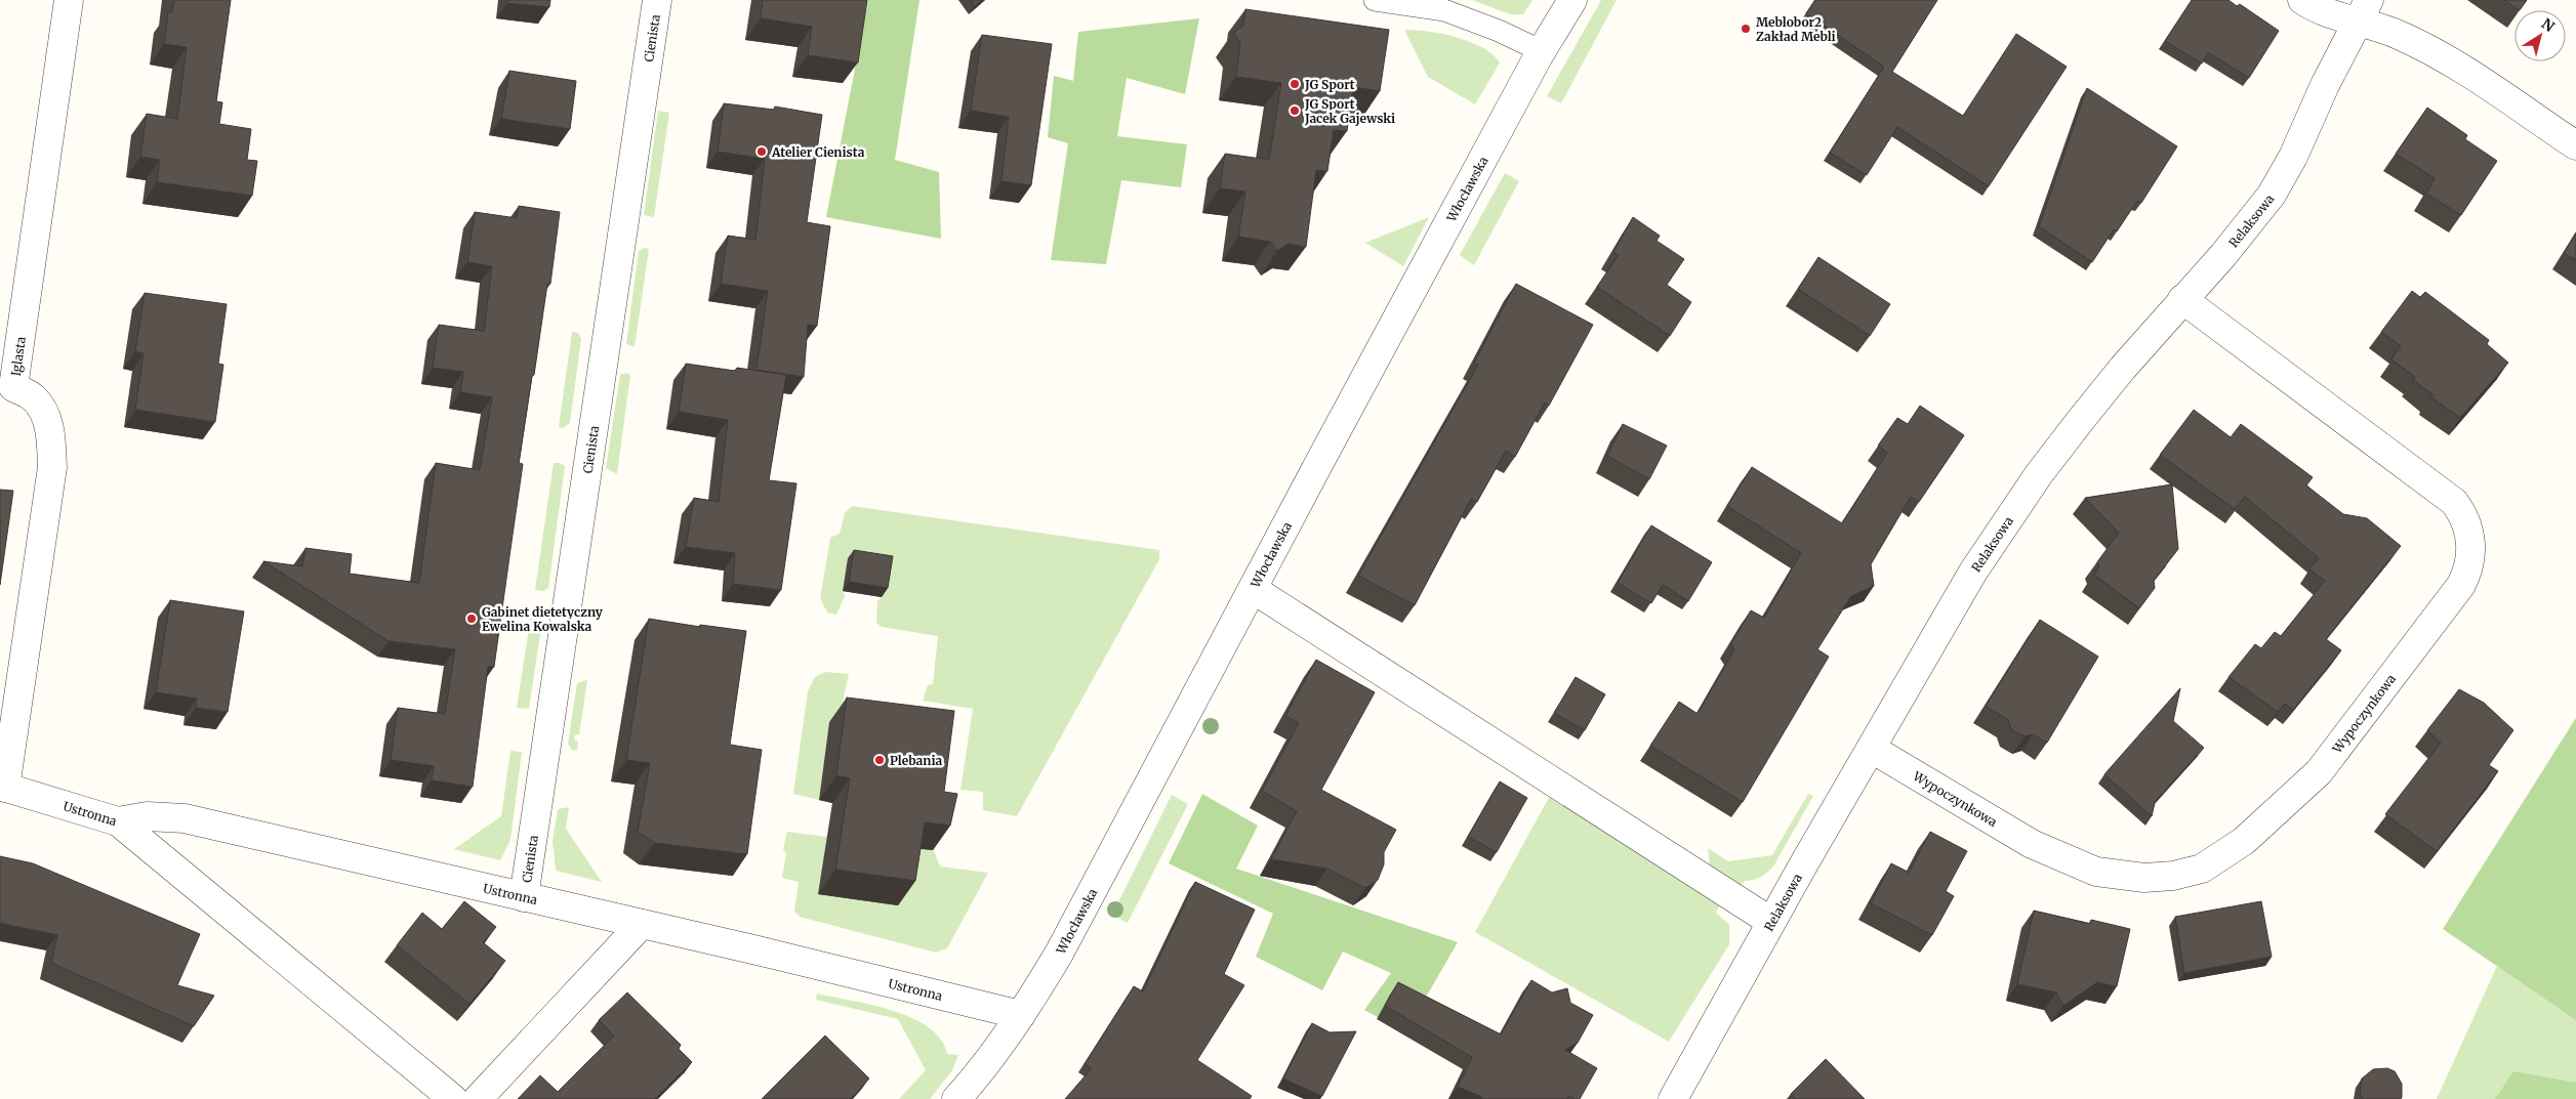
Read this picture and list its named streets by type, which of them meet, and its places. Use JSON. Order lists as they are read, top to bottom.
{
  "streets": {
    "street": [
      "Cienista",
      "Włocławska",
      "Relaksowa",
      "Iglasta",
      "Wypoczynkowa",
      "Ustronna"
    ]
  },
  "crossings": [
    ["Cienista", "Ustronna"],
    ["Włocławska", "Ustronna"],
    ["Relaksowa", "Wypoczynkowa"],
    ["Iglasta", "Ustronna"]
  ],
  "places": [
    "Meblobor2 Zakład Mebli",
    "JG Sport",
    "JG Sport Jacek Gajewski",
    "Atelier Cienista",
    "Gabinet dietetyczny Ewelina Kowalska",
    "Plebania"
  ],
  "north": "top right"
}
